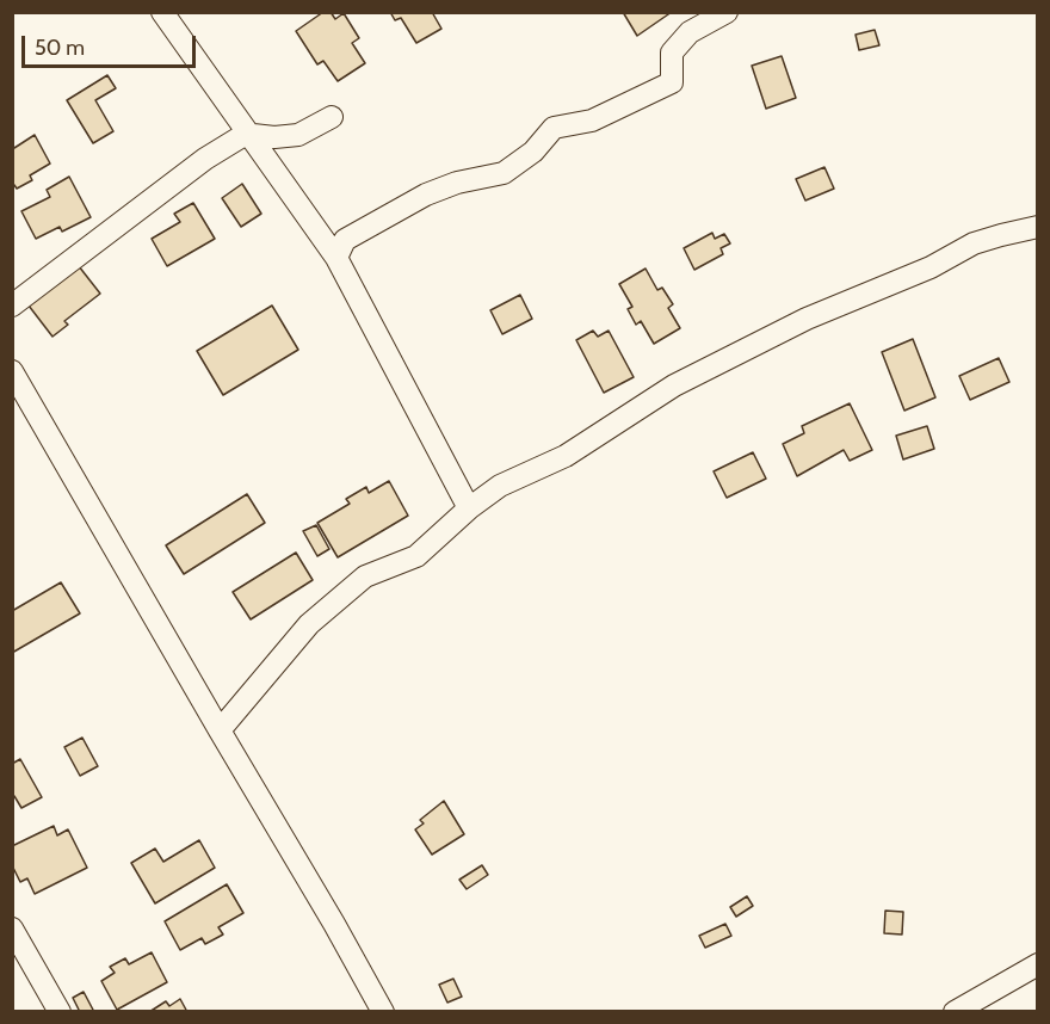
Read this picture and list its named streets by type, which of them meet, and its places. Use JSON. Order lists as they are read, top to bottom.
{
  "scale_bar": "50 m"
}
